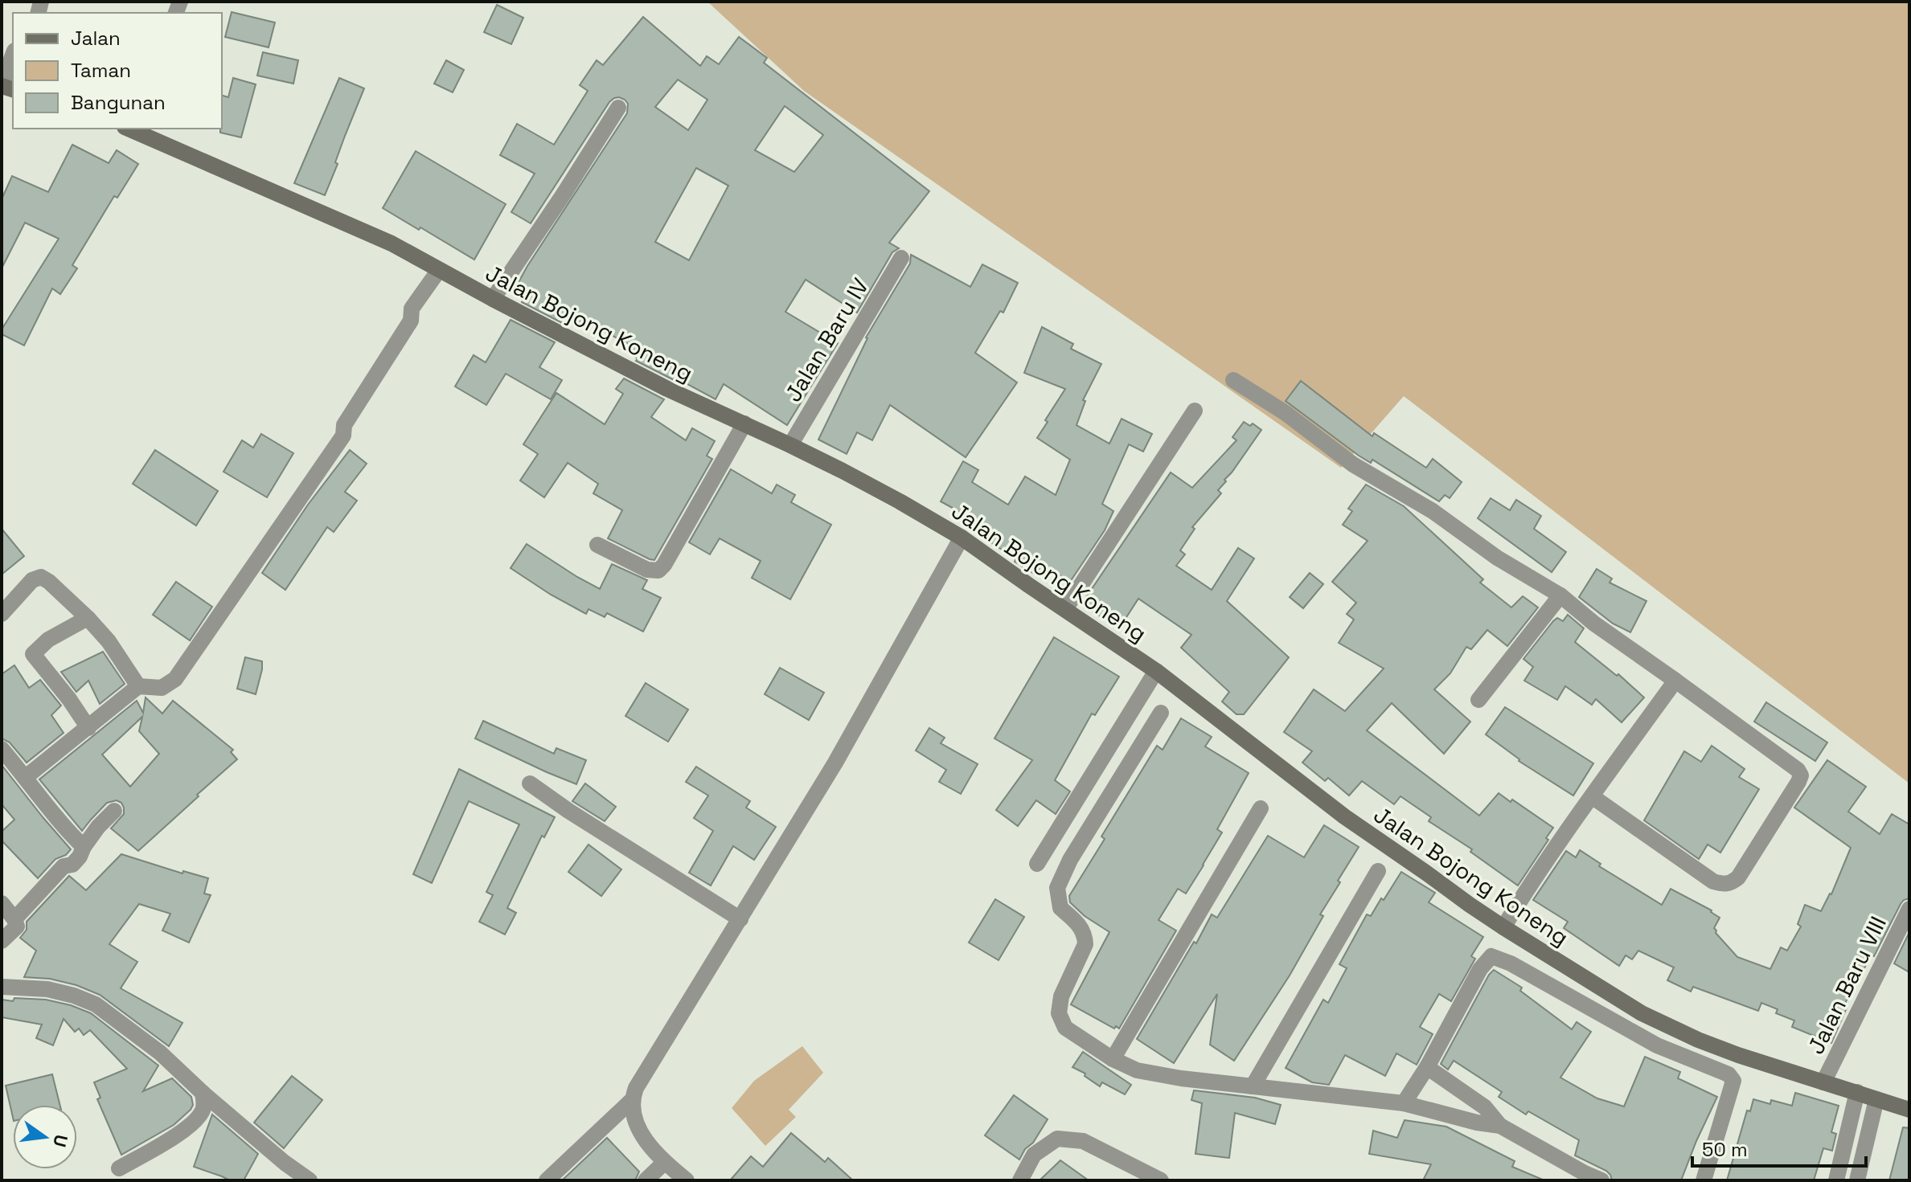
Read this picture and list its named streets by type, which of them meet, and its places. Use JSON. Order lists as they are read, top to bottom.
{
  "streets": {
    "street": ["Jalan Bojong Koneng", "Jalan Baru IV", "Jalan Baru VIII"]
  },
  "crossings": [
    ["Jalan Bojong Koneng", "Jalan Baru IV"],
    ["Jalan Bojong Koneng", "Jalan Baru VIII"]
  ],
  "legend": ["Jalan", "Taman", "Bangunan"],
  "scale_bar": "50 m",
  "north": "right"
}
